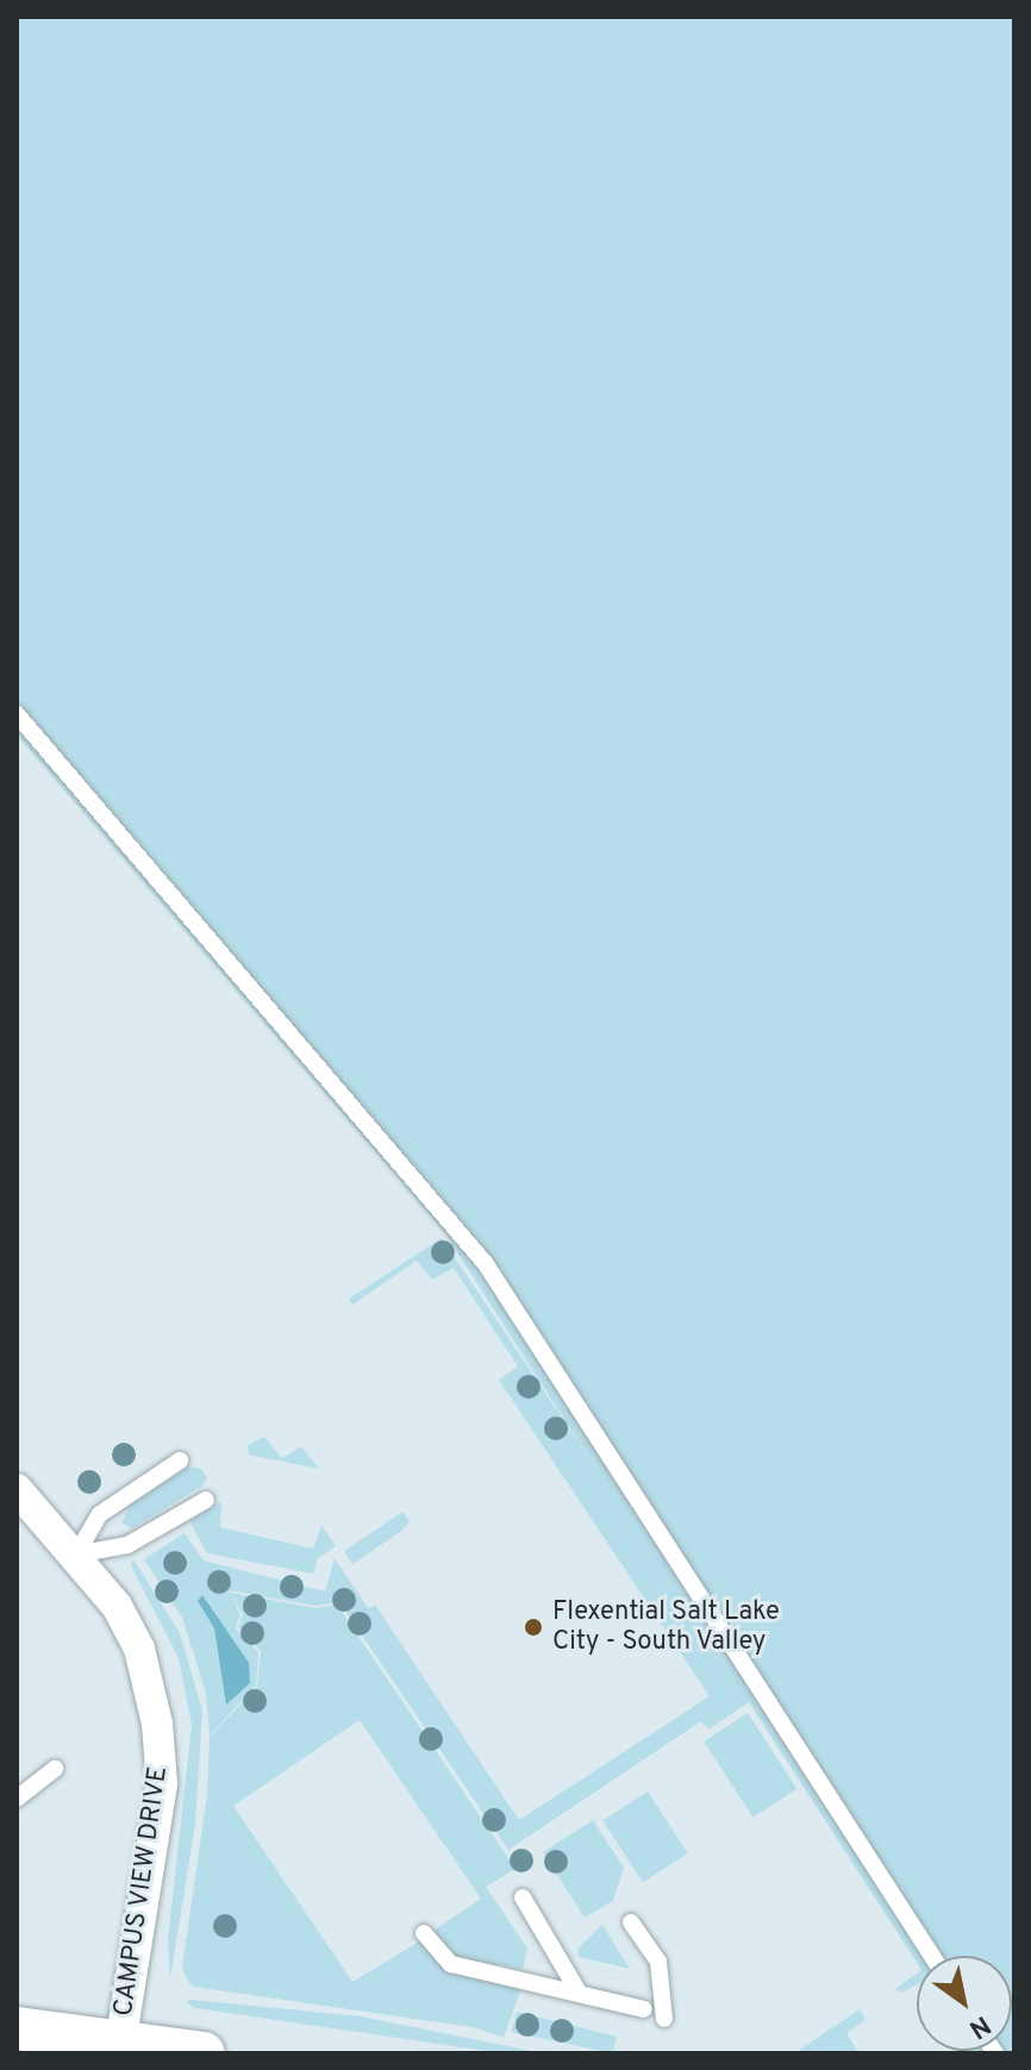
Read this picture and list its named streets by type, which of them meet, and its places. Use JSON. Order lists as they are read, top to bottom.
{
  "streets": {
    "street": ["CAMPUS VIEW DRIVE"]
  },
  "places": ["Flexential Salt Lake City - South Valley"],
  "north": "bottom right"
}
